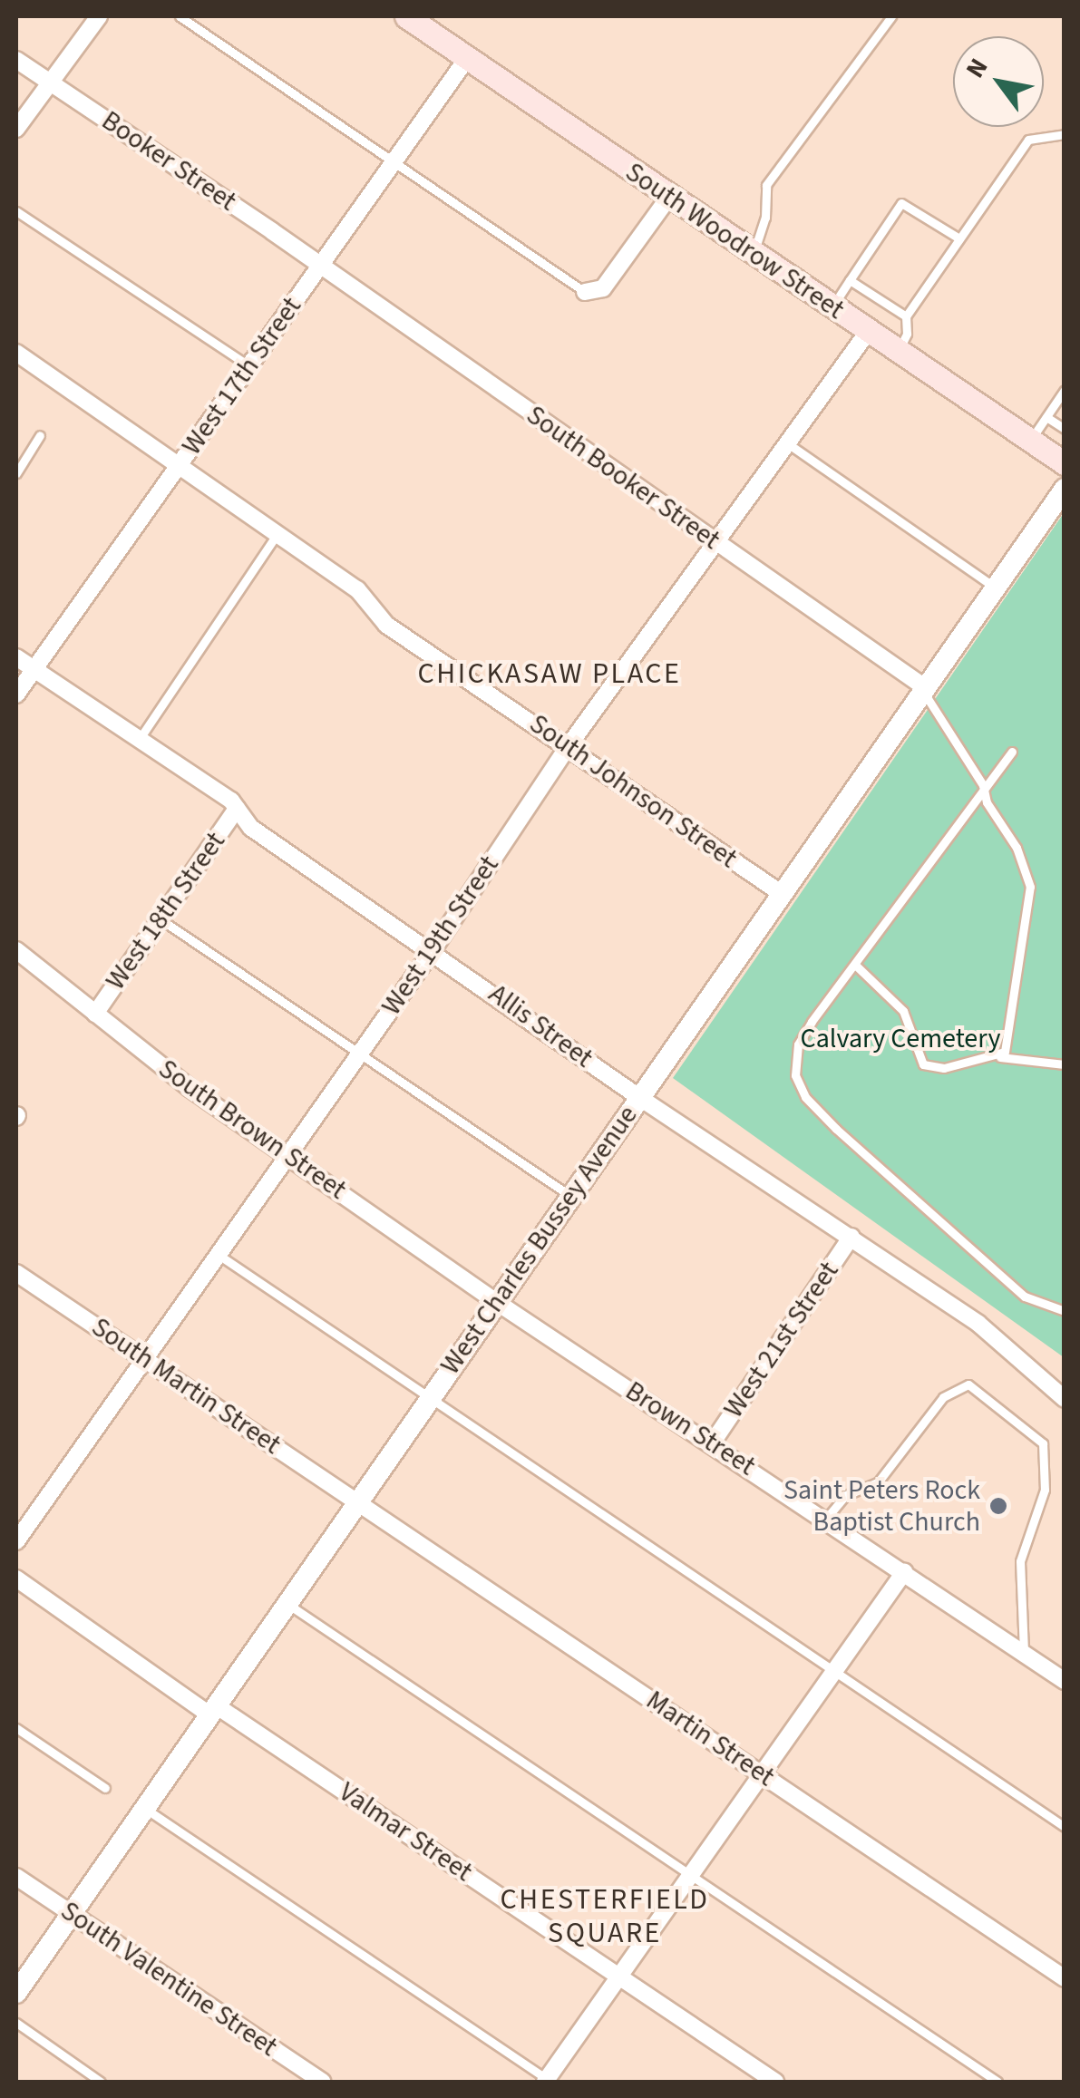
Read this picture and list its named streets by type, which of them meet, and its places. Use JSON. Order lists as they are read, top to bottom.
{
  "streets": {
    "main road": ["South Woodrow Street"],
    "street": [
      "Booker Street",
      "West 17th Street",
      "South Booker Street",
      "South Johnson Street",
      "West 18th Street",
      "West 19th Street",
      "Allis Street",
      "South Brown Street",
      "West Charles Bussey Avenue",
      "West 21st Street",
      "South Martin Street",
      "Brown Street",
      "Martin Street",
      "Valmar Street",
      "South Valentine Street"
    ]
  },
  "crossings": [
    ["Booker Street", "West 17th Street"],
    ["Booker Street", "South Booker Street"],
    ["South Woodrow Street", "West 17th Street"],
    ["South Woodrow Street", "West 19th Street"],
    ["West 17th Street", "South Booker Street"],
    ["West 17th Street", "South Johnson Street"],
    ["West 17th Street", "Allis Street"],
    ["South Booker Street", "West 19th Street"],
    ["South Booker Street", "West Charles Bussey Avenue"],
    ["South Johnson Street", "West 19th Street"],
    ["South Johnson Street", "West Charles Bussey Avenue"],
    ["West 18th Street", "Allis Street"],
    ["West 18th Street", "South Brown Street"],
    ["West 19th Street", "Allis Street"],
    ["West 19th Street", "South Brown Street"],
    ["West 19th Street", "South Martin Street"],
    ["Allis Street", "West Charles Bussey Avenue"],
    ["Allis Street", "West 21st Street"],
    ["South Brown Street", "West Charles Bussey Avenue"],
    ["South Brown Street", "Brown Street"],
    ["West Charles Bussey Avenue", "South Martin Street"],
    ["West Charles Bussey Avenue", "Brown Street"],
    ["West Charles Bussey Avenue", "Martin Street"],
    ["West Charles Bussey Avenue", "Valmar Street"],
    ["West Charles Bussey Avenue", "South Valentine Street"],
    ["West 21st Street", "Brown Street"],
    ["South Martin Street", "Martin Street"]
  ],
  "districts": ["CHICKASAW PLACE", "CHESTERFIELD SQUARE"],
  "parks": ["Calvary Cemetery"],
  "places": ["Saint Peters Rock Baptist Church"],
  "north": "top left"
}
